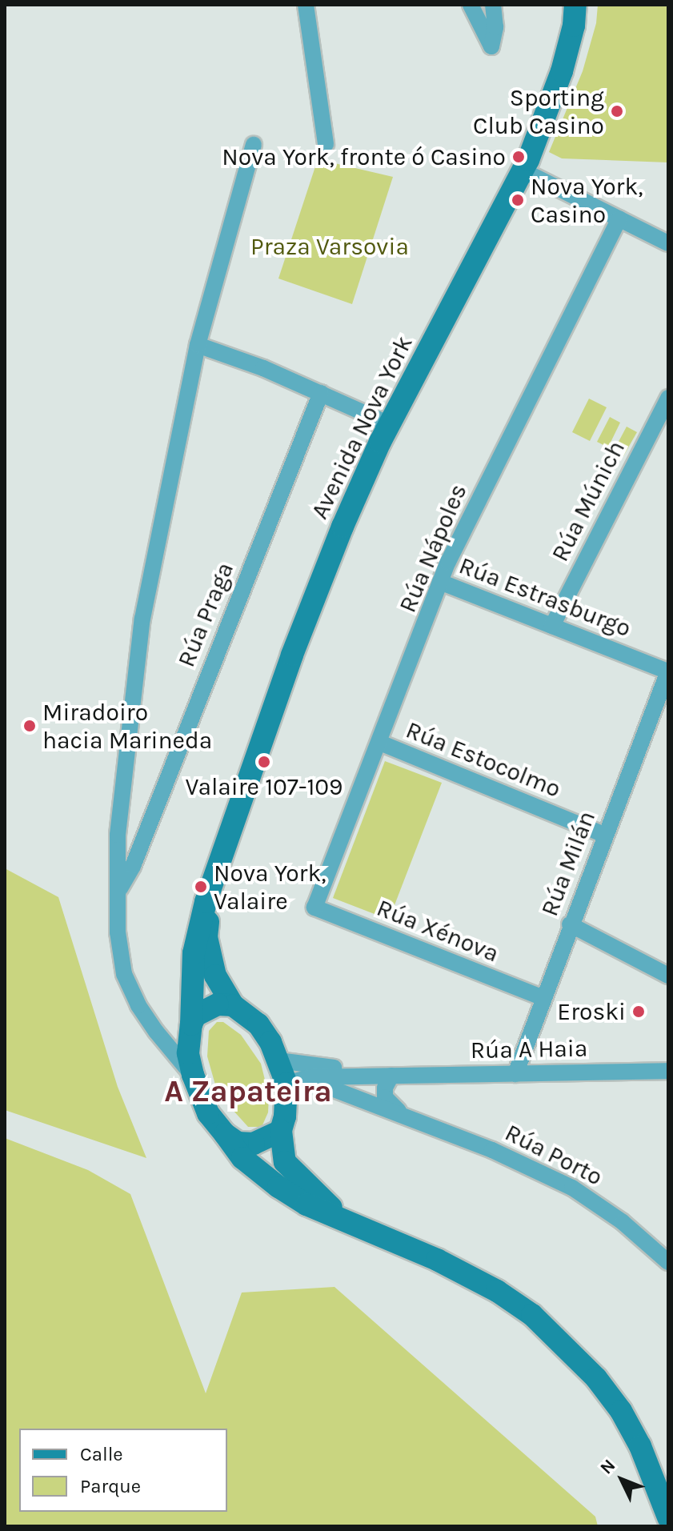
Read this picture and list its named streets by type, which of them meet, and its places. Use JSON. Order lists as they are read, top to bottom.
{
  "streets": {
    "street": [
      "Avenida Nova York",
      "Rúa Múnich",
      "Rúa Nápoles",
      "Rúa Estrasburgo",
      "Rúa Praga",
      "Rúa Estocolmo",
      "Rúa Milán",
      "Rúa Xénova",
      "Rúa A Haia",
      "Rúa Porto"
    ]
  },
  "crossings": [
    ["Avenida Nova York", "Rúa A Haia"],
    ["Rúa Múnich", "Rúa Estrasburgo"],
    ["Rúa Nápoles", "Rúa Estrasburgo"],
    ["Rúa Nápoles", "Rúa Estocolmo"],
    ["Rúa Nápoles", "Rúa Xénova"],
    ["Rúa Estrasburgo", "Rúa Milán"],
    ["Rúa Estocolmo", "Rúa Milán"],
    ["Rúa Milán", "Rúa Xénova"],
    ["Rúa Milán", "Rúa A Haia"],
    ["Rúa A Haia", "Rúa Porto"]
  ],
  "districts": ["A Zapateira"],
  "parks": ["Praza Varsovia"],
  "places": [
    "Sporting Club Casino",
    "Nova York, fronte ó Casino",
    "Nova York, Casino",
    "Miradoiro hacia Marineda",
    "Valaire 107-109",
    "Nova York, Valaire",
    "Eroski"
  ],
  "legend": ["Calle", "Parque"],
  "north": "top left"
}
